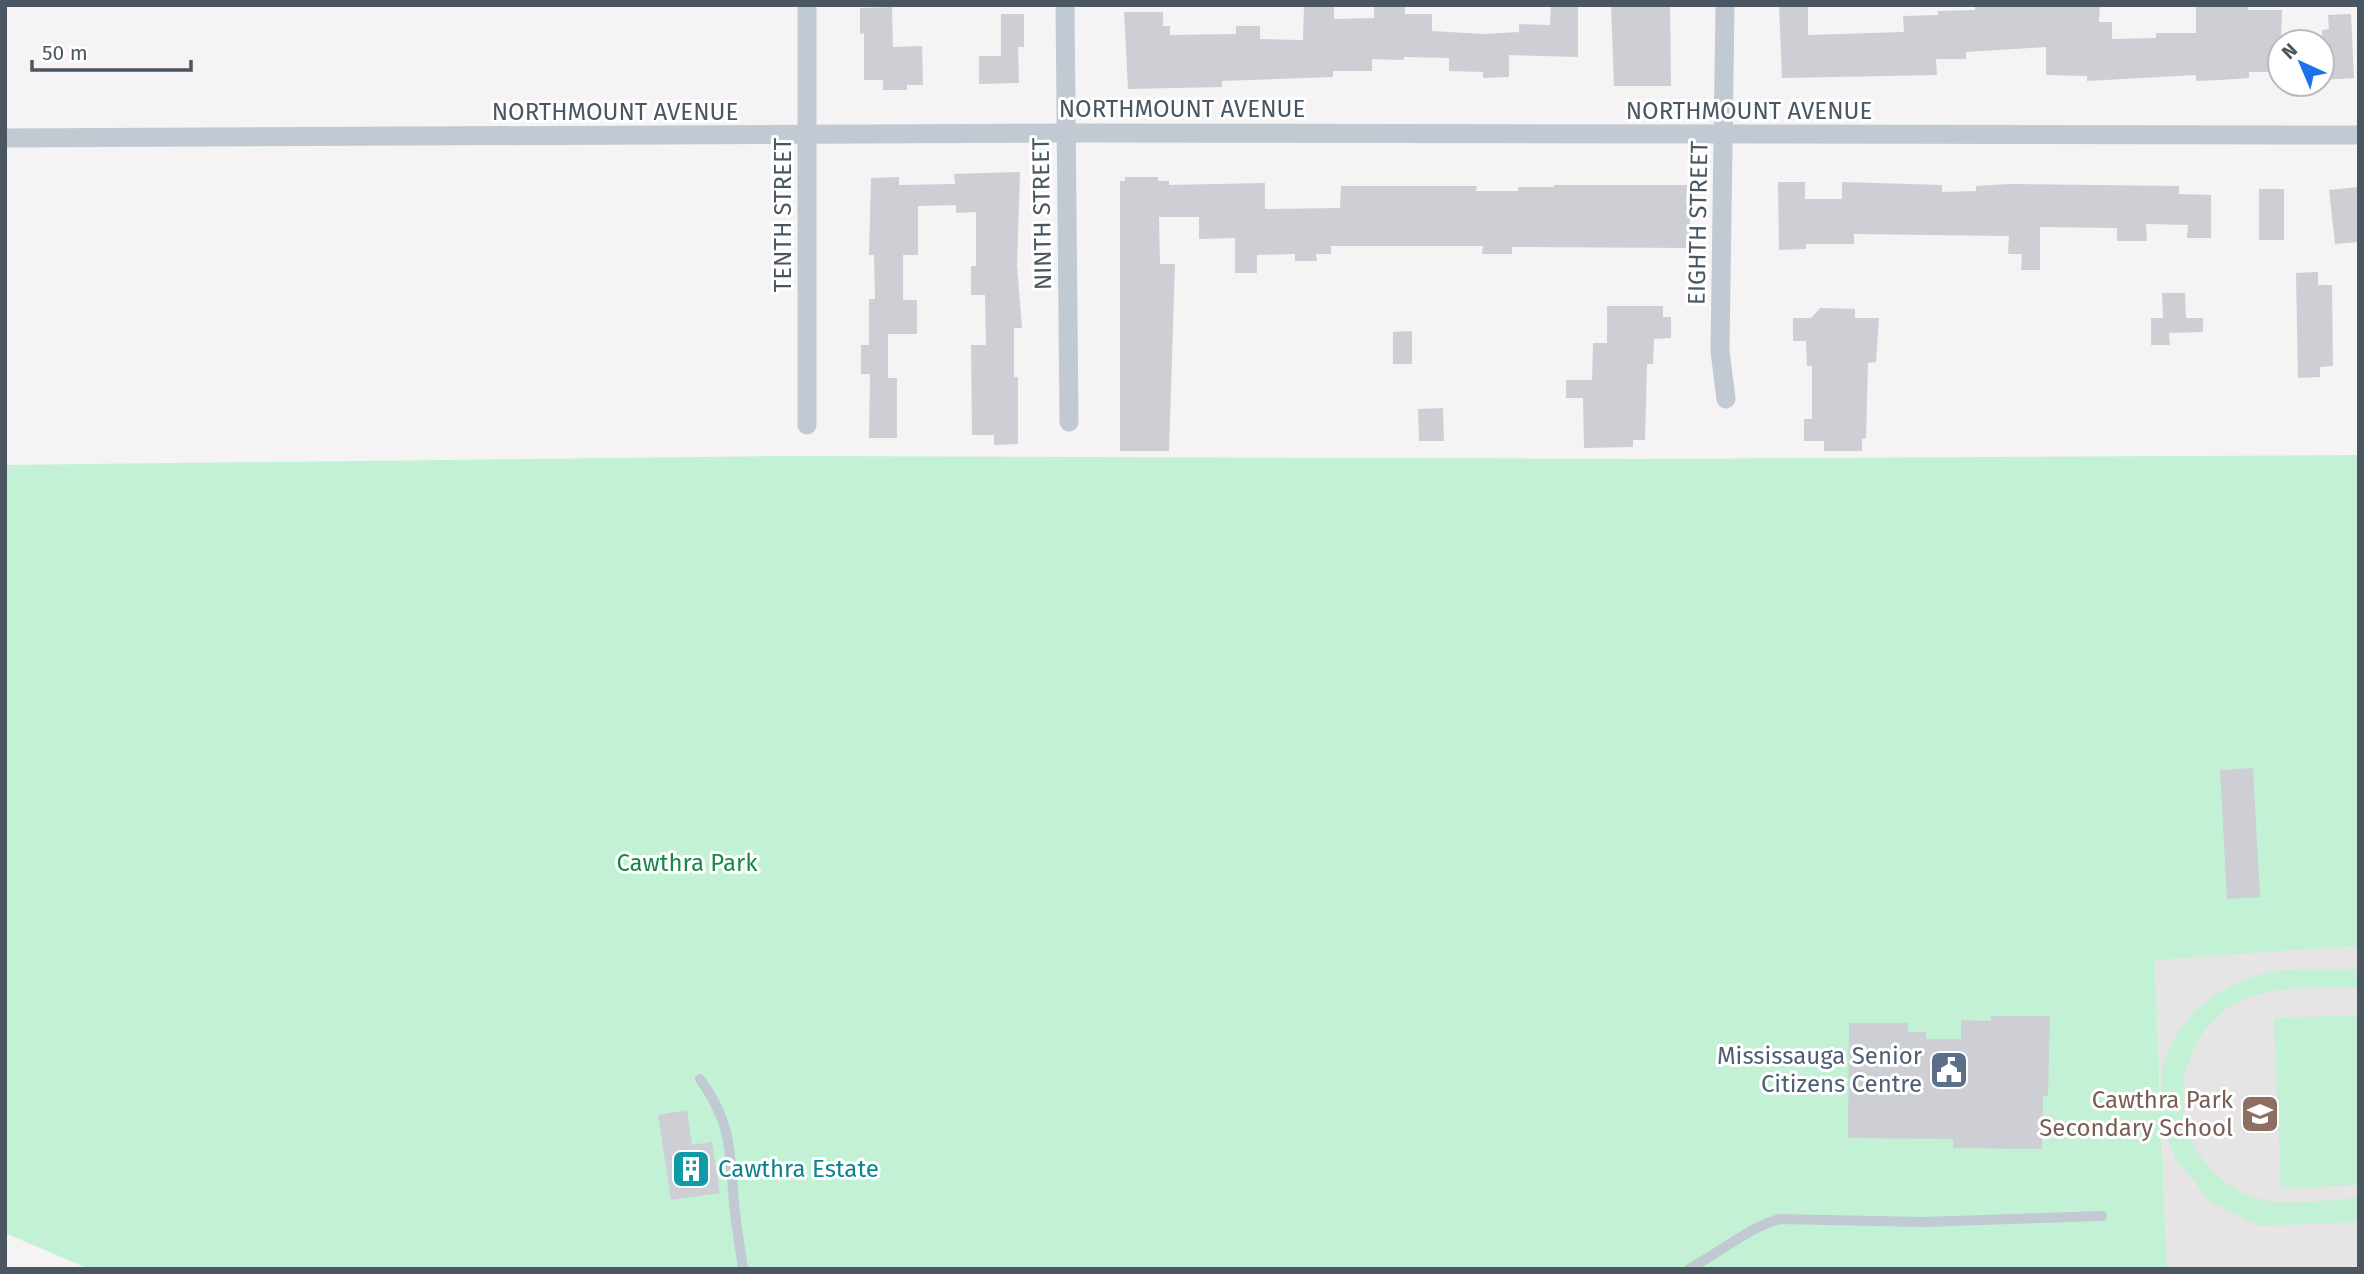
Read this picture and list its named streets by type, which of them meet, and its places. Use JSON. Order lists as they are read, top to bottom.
{
  "streets": {
    "street": [
      "NORTHMOUNT AVENUE",
      "NINTH STREET",
      "TENTH STREET",
      "EIGHTH STREET"
    ]
  },
  "crossings": [
    ["NORTHMOUNT AVENUE", "NINTH STREET"],
    ["NORTHMOUNT AVENUE", "TENTH STREET"],
    ["NORTHMOUNT AVENUE", "EIGHTH STREET"]
  ],
  "parks": ["Cawthra Park"],
  "places": {
    "public building": ["Mississauga Senior Citizens Centre"],
    "school or university": ["Cawthra Park Secondary School"],
    "building": ["Cawthra Estate"]
  },
  "scale_bar": "50 m",
  "north": "top left"
}
